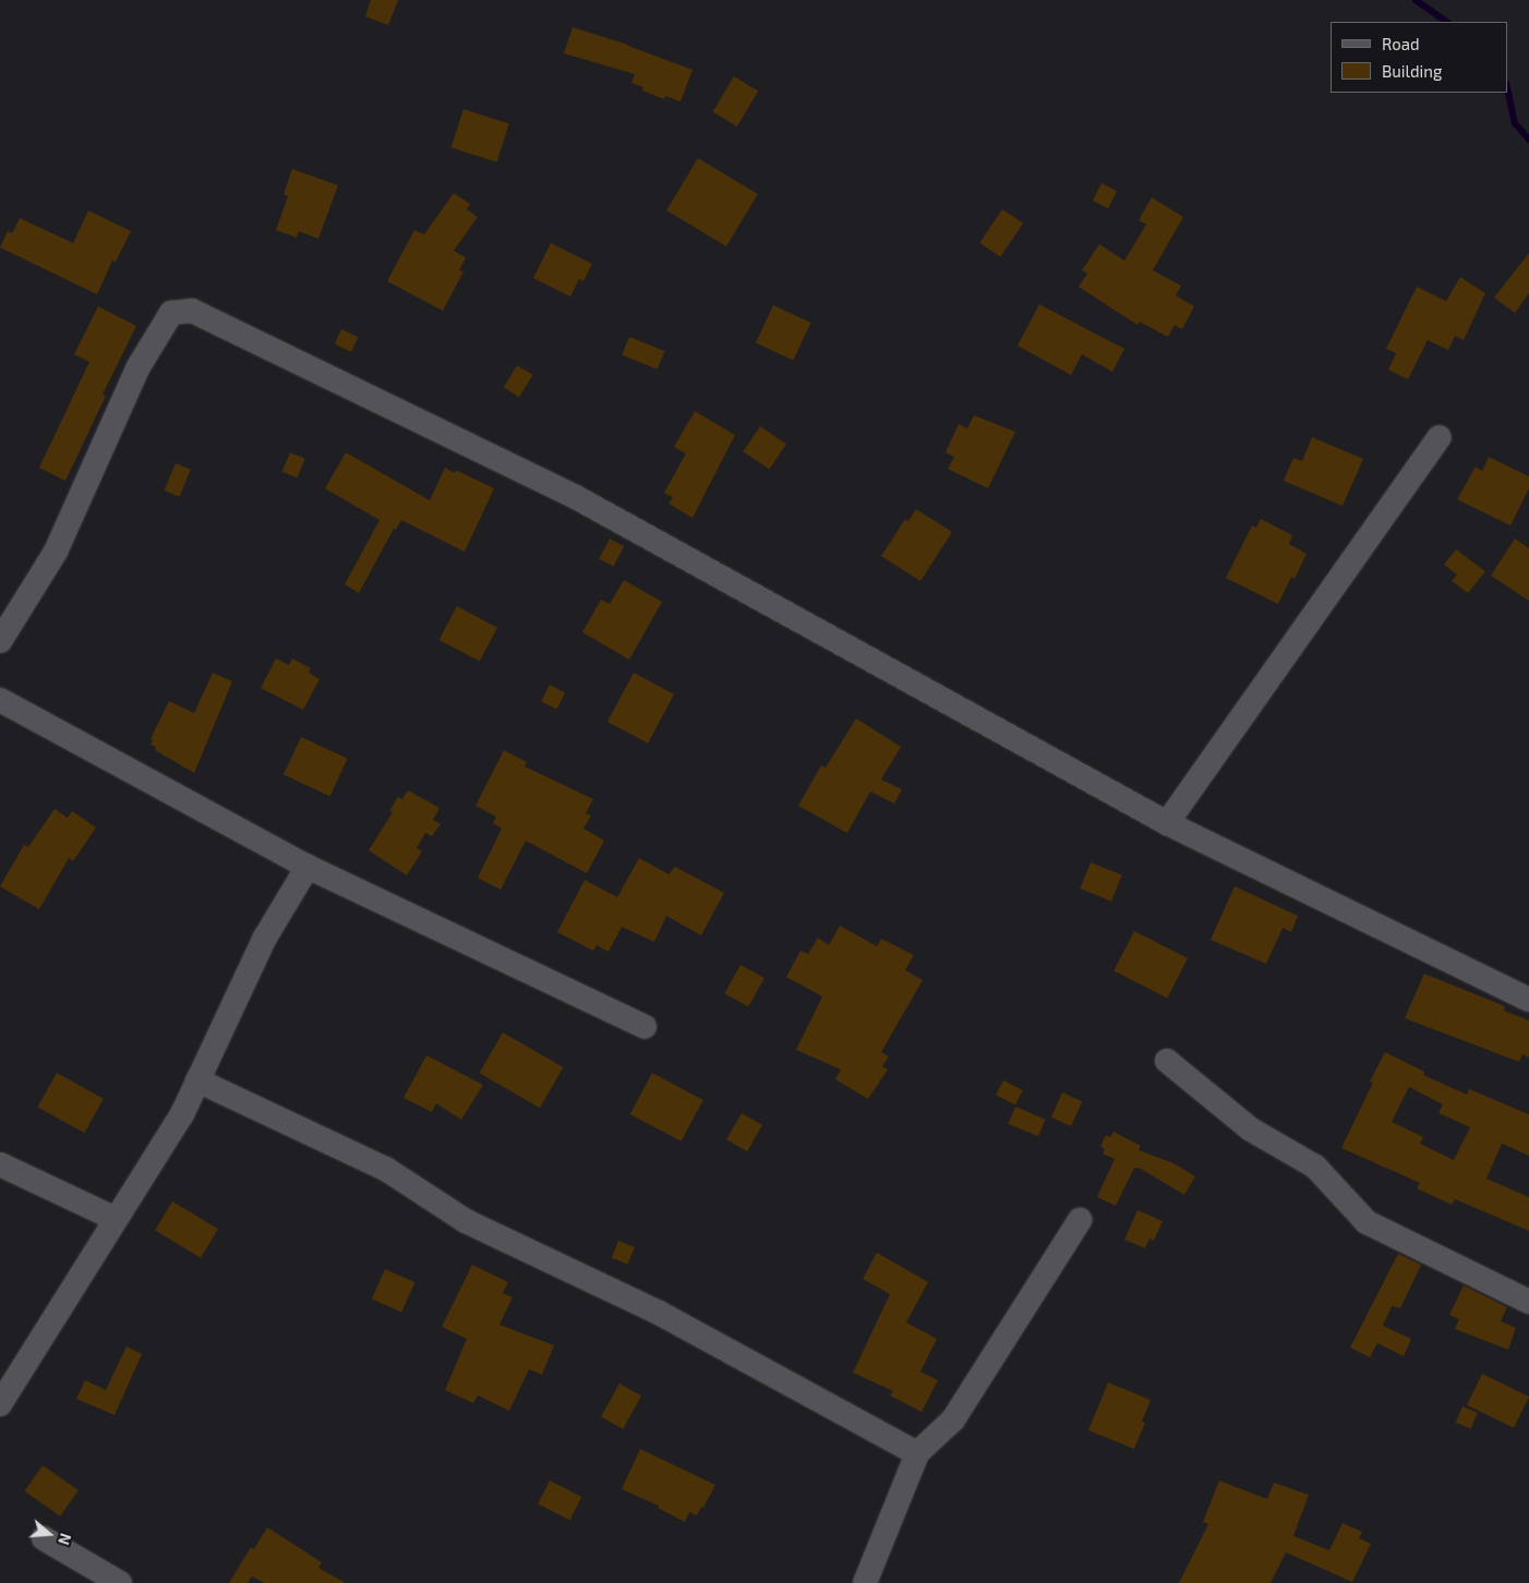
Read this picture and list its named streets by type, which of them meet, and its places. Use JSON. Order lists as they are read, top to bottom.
{
  "legend": ["Road", "Building"],
  "north": "right"
}
